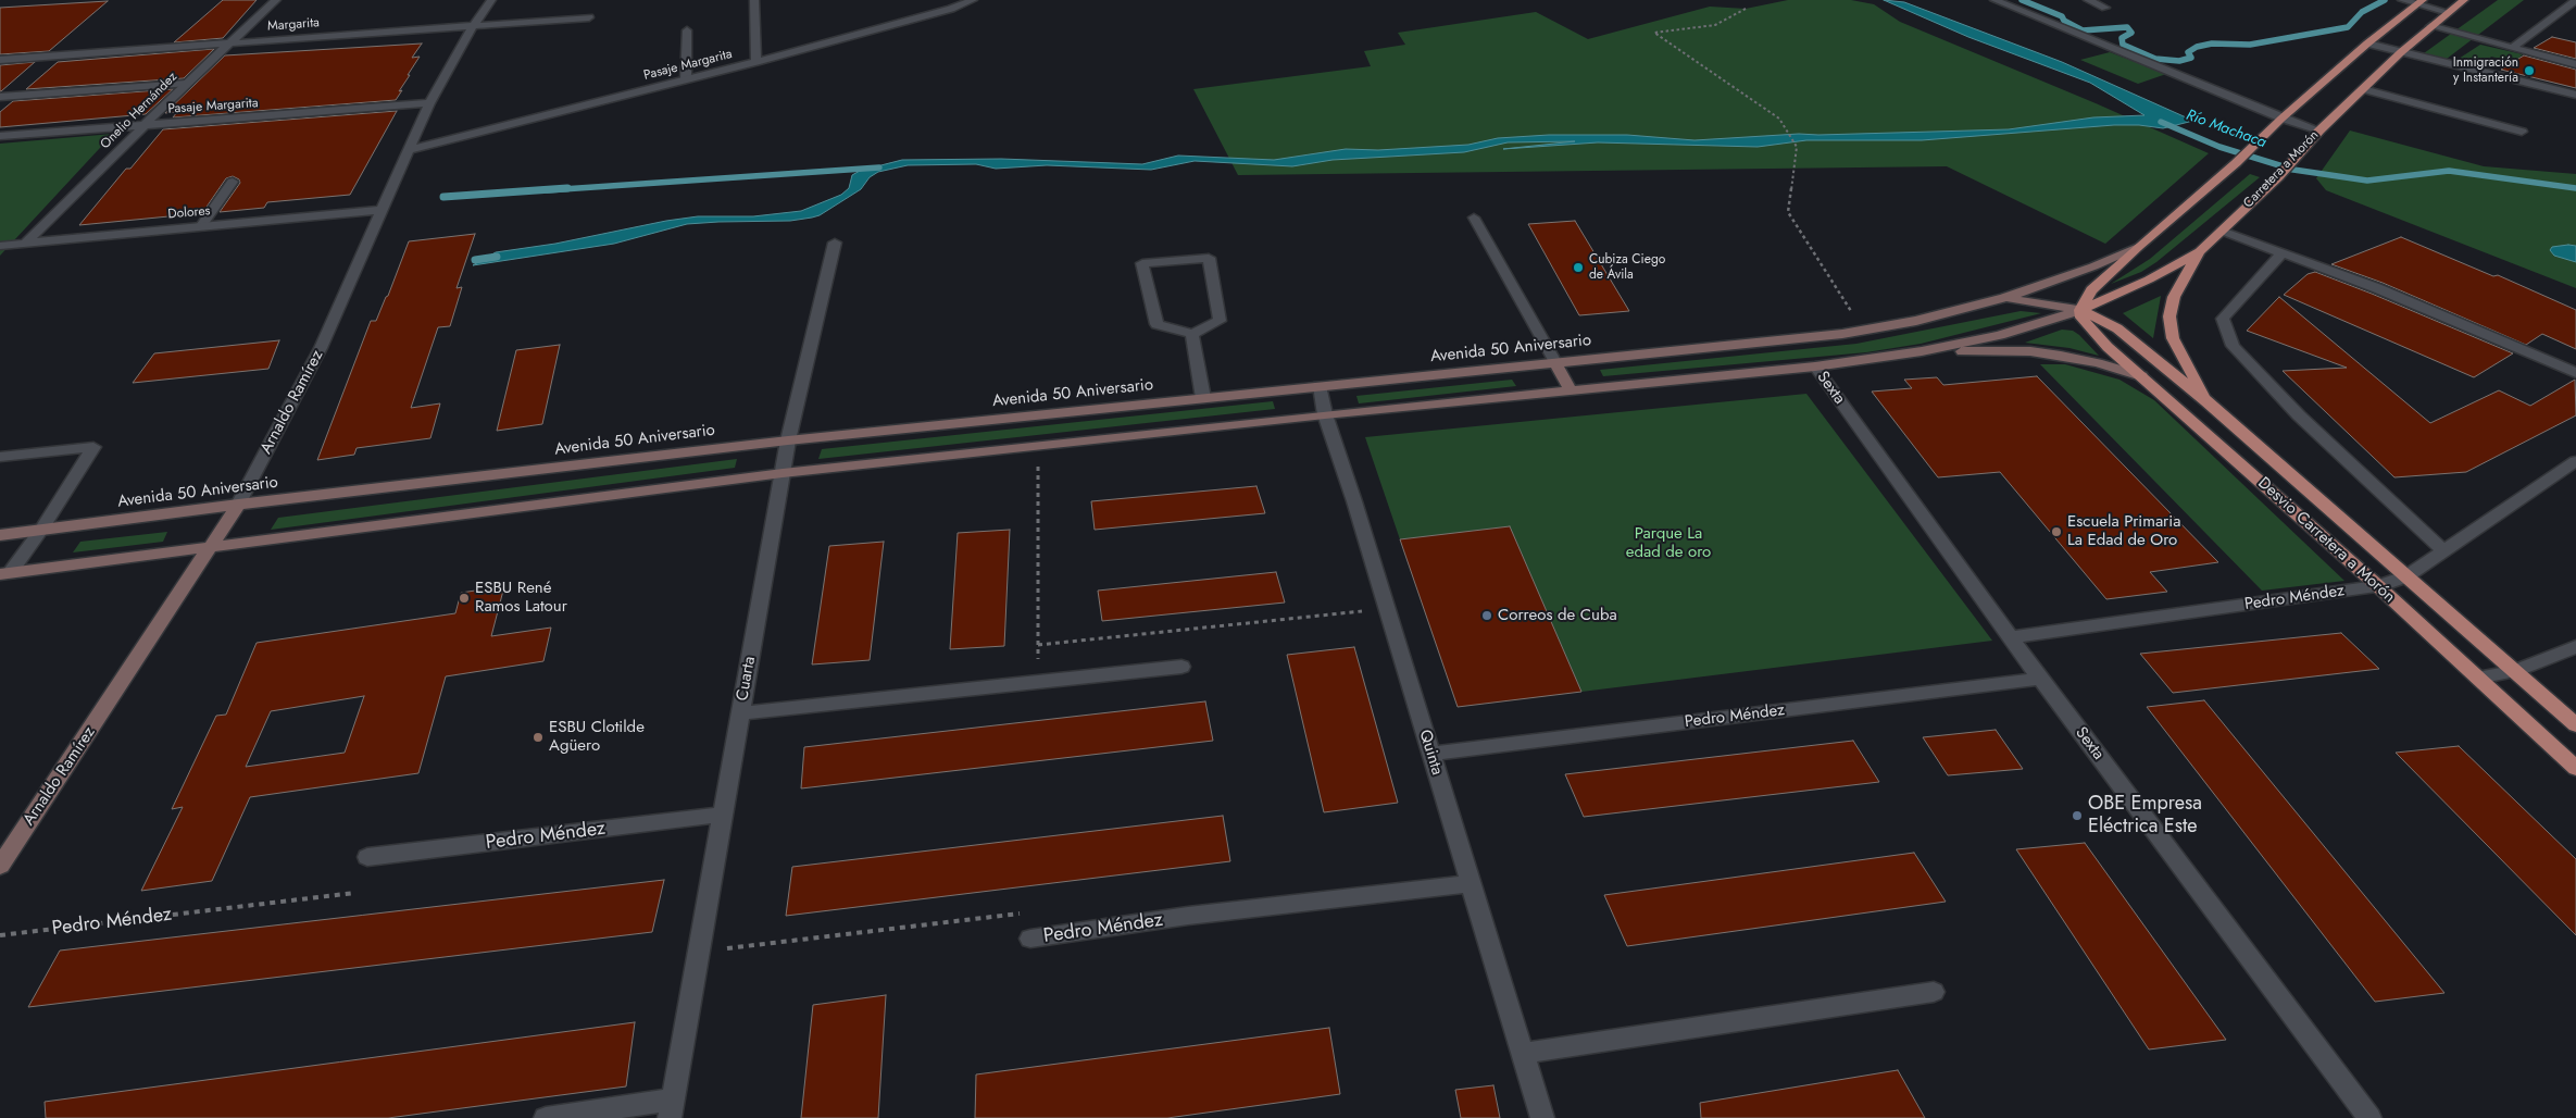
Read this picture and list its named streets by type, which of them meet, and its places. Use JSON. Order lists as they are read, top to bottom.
{
  "streets": {
    "main road": [
      "Carretera a Morón",
      "Avenida 50 Aniversario",
      "Arnaldo Ramírez",
      "Desvio Carretera a Morón"
    ],
    "street": [
      "Margarita",
      "Pasaje Margarita",
      "Onelio Hernández",
      "Dolores",
      "Sexta",
      "Pedro Méndez",
      "Cuarta",
      "Quinta"
    ]
  },
  "crossings": [
    ["Margarita", "Onelio Hernández"],
    ["Margarita", "Arnaldo Ramírez"],
    ["Pasaje Margarita", "Onelio Hernández"],
    ["Pasaje Margarita", "Arnaldo Ramírez"],
    ["Onelio Hernández", "Dolores"],
    ["Carretera a Morón", "Desvio Carretera a Morón"],
    ["Dolores", "Arnaldo Ramírez"],
    ["Avenida 50 Aniversario", "Arnaldo Ramírez"],
    ["Avenida 50 Aniversario", "Cuarta"],
    ["Avenida 50 Aniversario", "Quinta"],
    ["Sexta", "Pedro Méndez"],
    ["Desvio Carretera a Morón", "Pedro Méndez"],
    ["Pedro Méndez", "Cuarta"],
    ["Pedro Méndez", "Quinta"]
  ],
  "water": ["Río Machaca"],
  "parks": ["Parque La edad de oro"],
  "places": [
    "Inmigración y Instantería",
    "Cubiza Ciego de Ávila",
    "Escuela Primaria La Edad de Oro",
    "ESBU René Ramos Latour",
    "Correos de Cuba",
    "ESBU Clotilde Agüero",
    "OBE Empresa Eléctrica Este"
  ]
}
